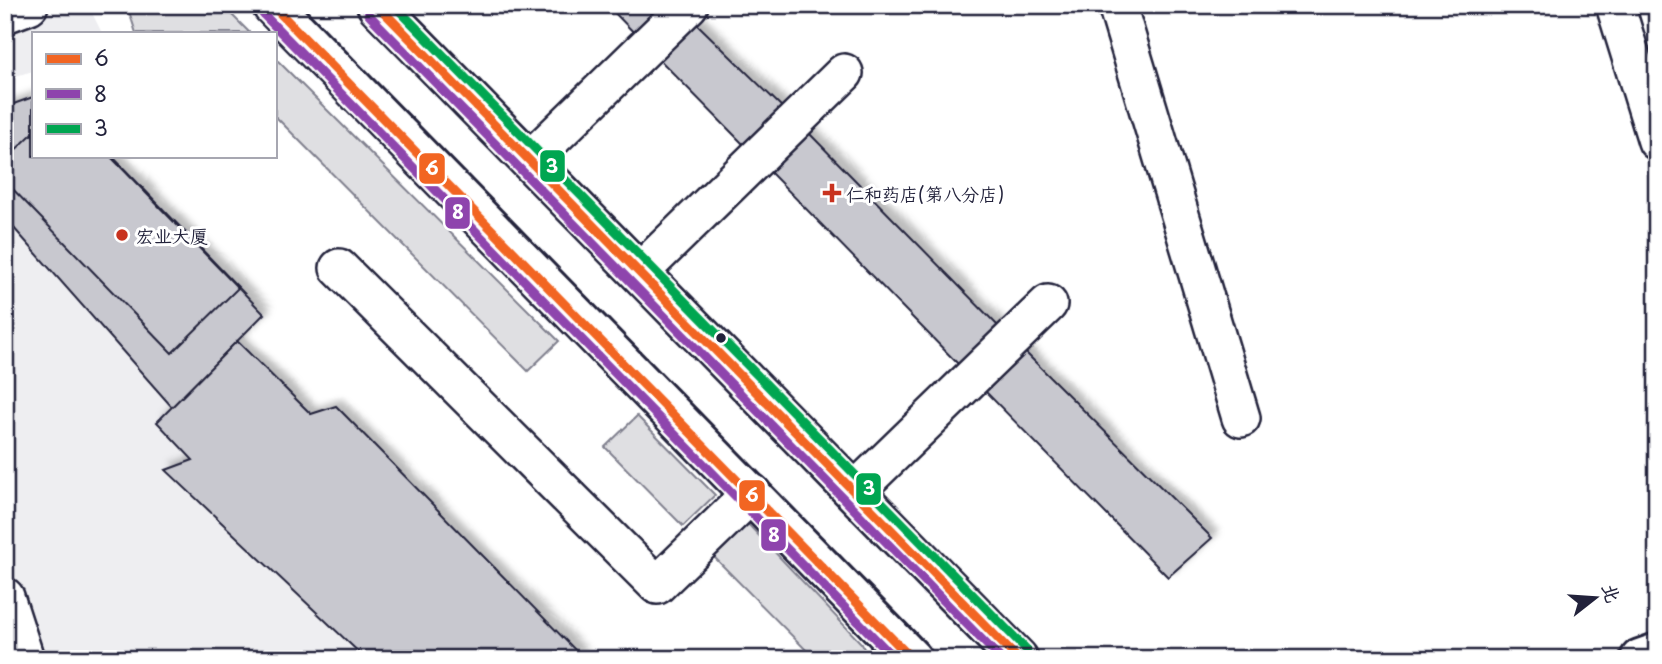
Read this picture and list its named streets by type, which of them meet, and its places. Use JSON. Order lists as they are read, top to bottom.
{
  "places": {
    "health": ["仁和药店(第八分店)"],
    "other": ["宏业大厦"]
  },
  "lines": ["transit line 6", "transit line 3", "transit line 8"],
  "legend": ["6", "8", "3"],
  "north": "right"
}
